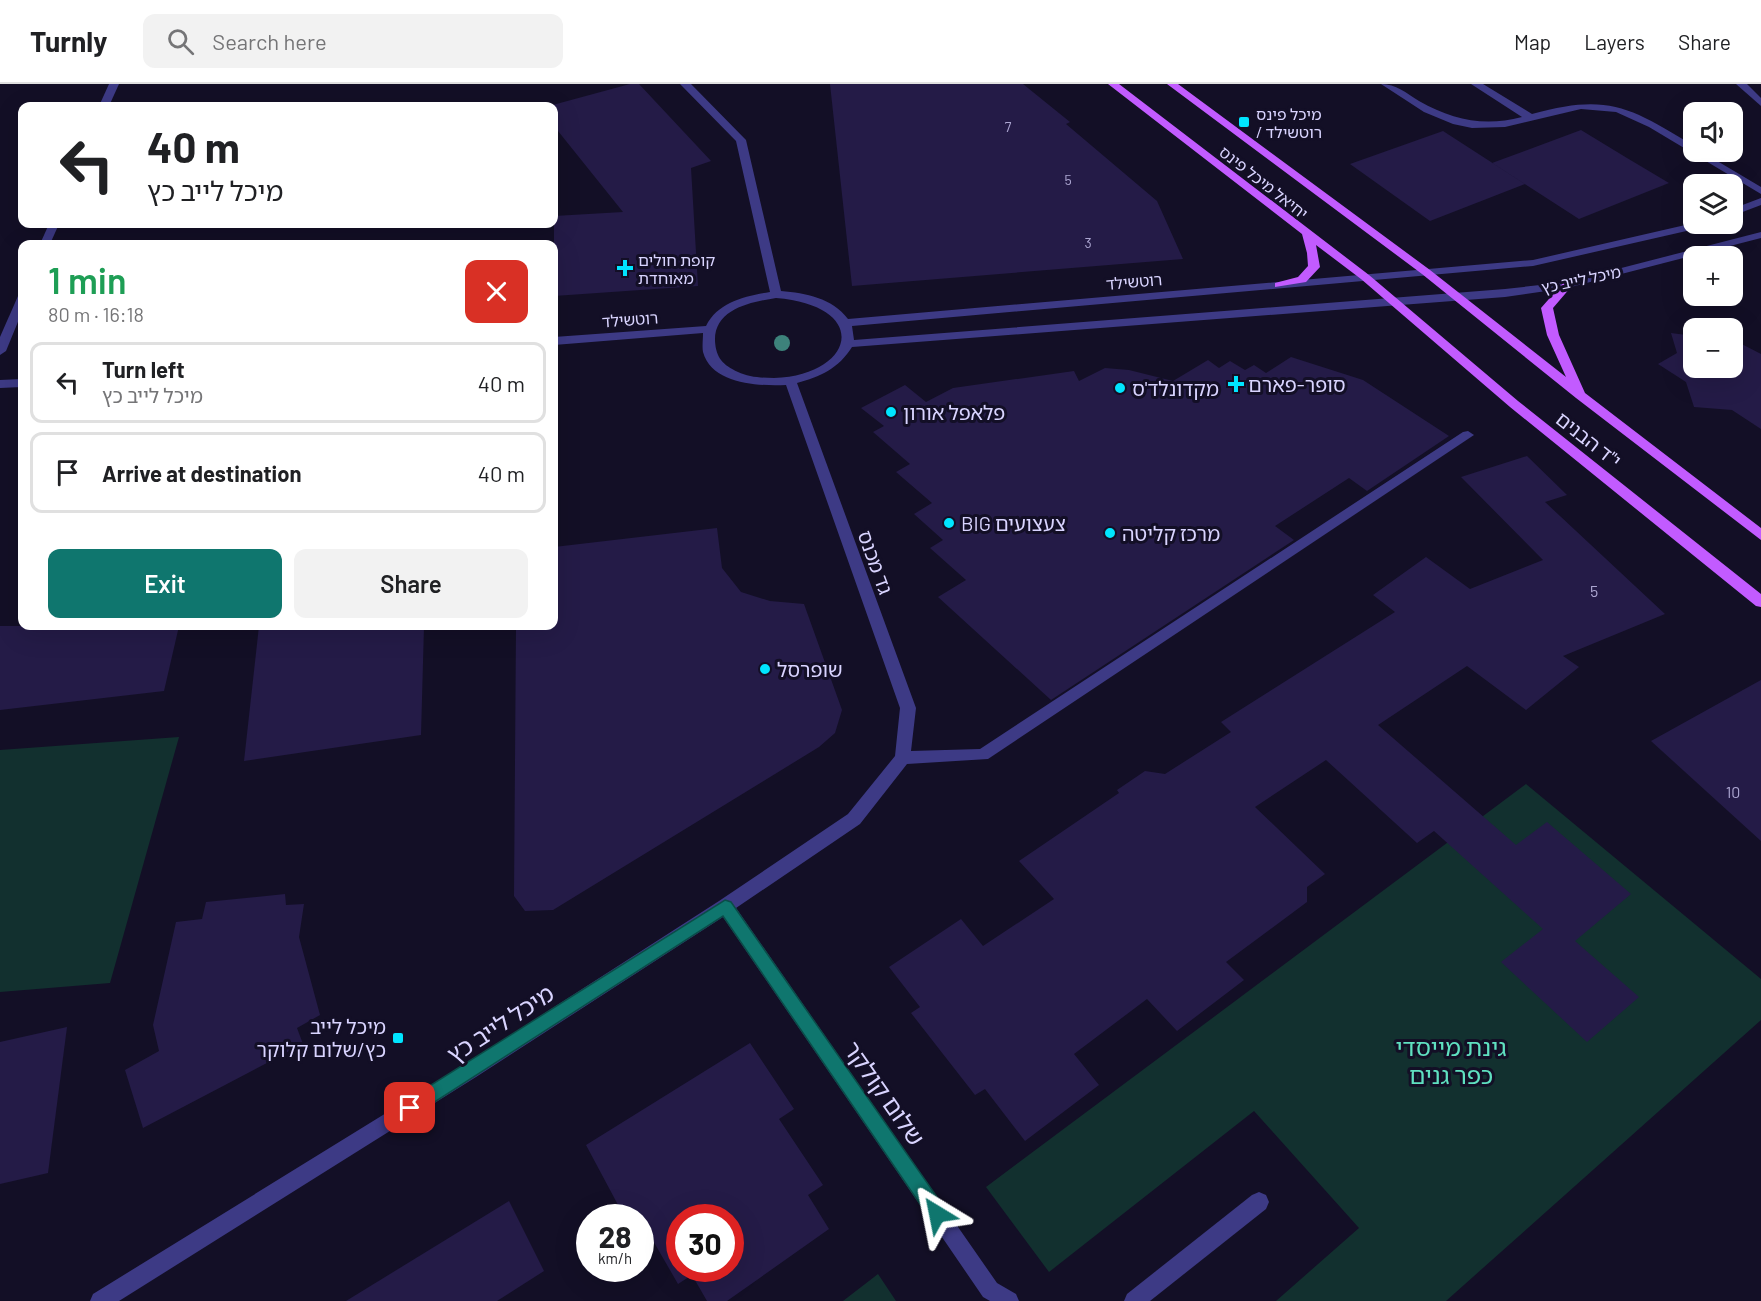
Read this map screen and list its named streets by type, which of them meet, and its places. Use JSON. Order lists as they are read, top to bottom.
{
  "streets": {
    "main road": ["יחיאל מיכל פינס", "י''ד הבנים"],
    "street": [
      "מיכל לייב כץ",
      "רוטשילד",
      "גד מכנס",
      "שלום קולקר"
    ]
  },
  "crossings": [
    ["יחיאל מיכל פינס", "מיכל לייב כץ"],
    ["יחיאל מיכל פינס", "רוטשילד"],
    ["יחיאל מיכל פינס", "י''ד הבנים"],
    ["מיכל לייב כץ", "רוטשילד"],
    ["מיכל לייב כץ", "י''ד הבנים"],
    ["מיכל לייב כץ", "גד מכנס"],
    ["מיכל לייב כץ", "שלום קולקר"],
    ["רוטשילד", "גד מכנס"]
  ],
  "parks": ["גינת מייסדי כפר גנים"],
  "places": {
    "transit": ["מיכל פינס / רוטשילד", "מיכל לייב כץ/שלום קלוקר"],
    "health": ["קופת חולים מאוחדת", "סופר-פארם"],
    "other": [
      "מקדונלד'ס",
      "פלאפל אורון",
      "BIG צעצועים",
      "מרכז קליטה",
      "שופרסל"
    ]
  },
  "house_numbers": [
    "7",
    "5",
    "3",
    "5",
    "10"
  ],
  "page": {
    "header": "Turnly",
    "search": "Search here",
    "nav": ["Map", "Layers", "Share"],
    "map_buttons": ["+", "−"],
    "turn": ["40 m", "מיכל לייב כץ"],
    "heading": ["1 min", "80 m · 16:18"],
    "list": [
      {
        "name": "Turn left",
        "note": "מיכל לייב כץ",
        "value": "40 m"
      },
      {
        "name": "Arrive at destination",
        "value": "40 m"
      }
    ],
    "buttons": ["Exit", "Share"],
    "speed": "28 km/h",
    "limit": "30"
  }
}
